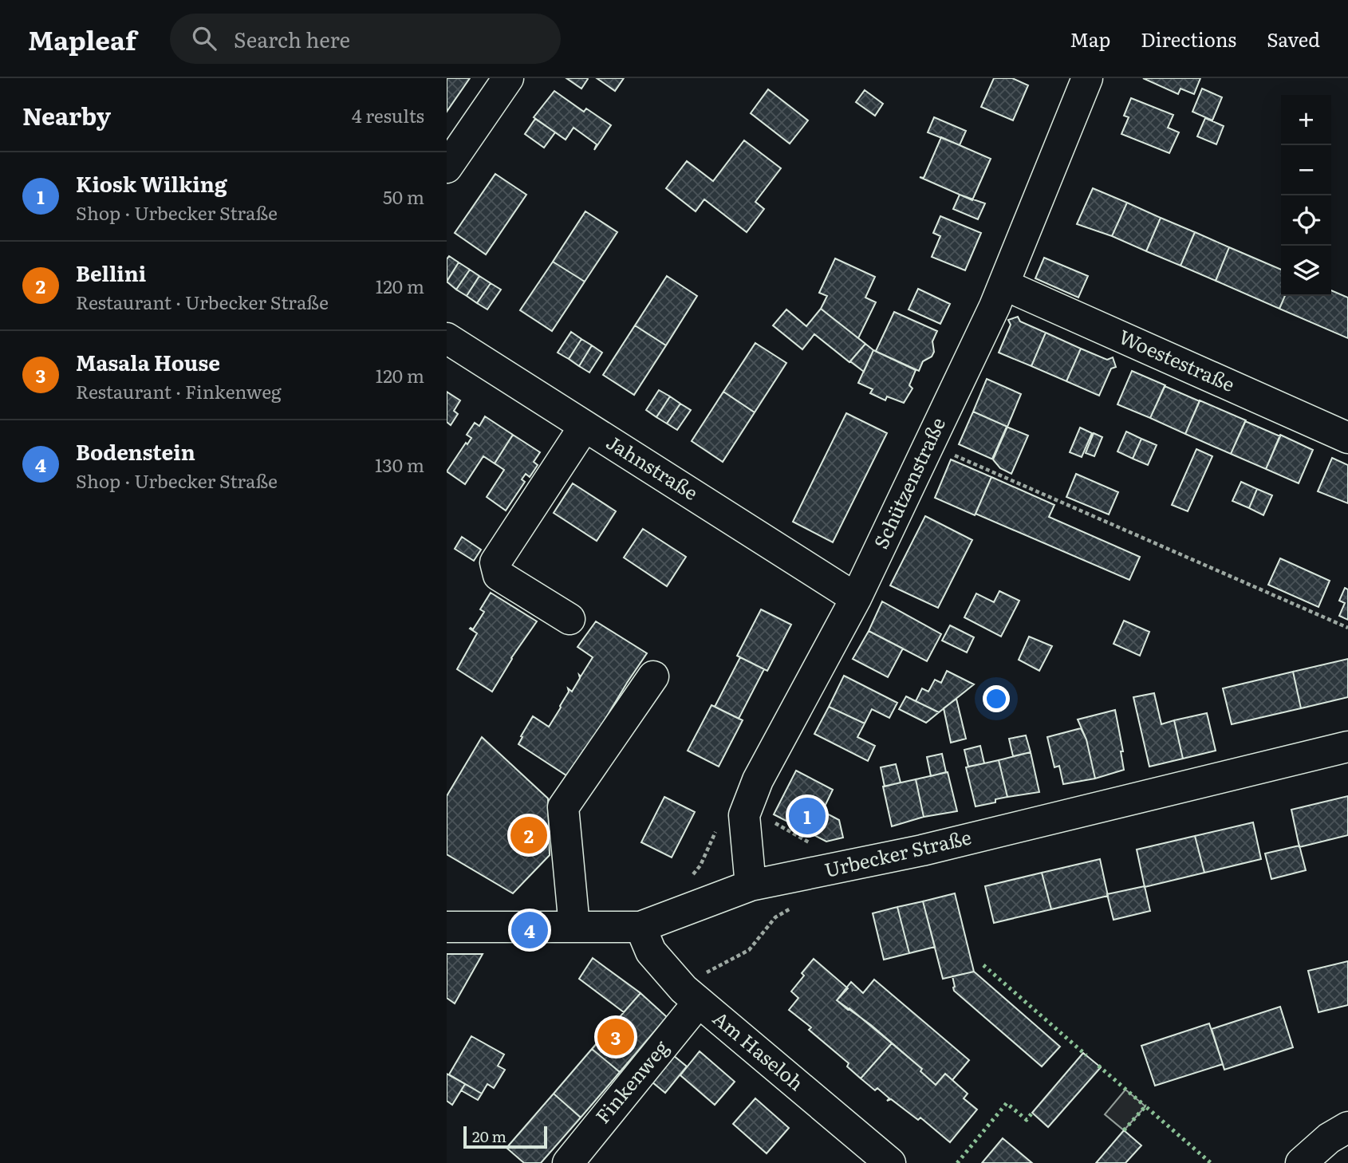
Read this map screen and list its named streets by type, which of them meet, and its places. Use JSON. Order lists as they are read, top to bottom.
{
  "streets": {
    "street": [
      "Woestestraße",
      "Jahnstraße",
      "Schützenstraße",
      "Urbecker Straße",
      "Am Haseloh",
      "Finkenweg"
    ]
  },
  "crossings": [
    ["Woestestraße", "Schützenstraße"],
    ["Jahnstraße", "Schützenstraße"],
    ["Schützenstraße", "Urbecker Straße"],
    ["Urbecker Straße", "Am Haseloh"],
    ["Am Haseloh", "Finkenweg"]
  ],
  "scale_bar": "20 m",
  "page": {
    "header": "Mapleaf",
    "search": "Search here",
    "nav": ["Map", "Directions", "Saved"],
    "heading": ["Nearby", "4 results"],
    "map_buttons": ["+", "−"],
    "list": [
      {
        "mark": "1",
        "name": "Kiosk Wilking",
        "note": "Shop · Urbecker Straße",
        "value": "50 m"
      },
      {
        "mark": "2",
        "name": "Bellini",
        "note": "Restaurant · Urbecker Straße",
        "value": "120 m"
      },
      {
        "mark": "3",
        "name": "Masala House",
        "note": "Restaurant · Finkenweg",
        "value": "120 m"
      },
      {
        "mark": "4",
        "name": "Bodenstein",
        "note": "Shop · Urbecker Straße",
        "value": "130 m"
      }
    ],
    "pins": [
      "1",
      "2",
      "4",
      "3"
    ],
    "scale": "20 m"
  }
}
